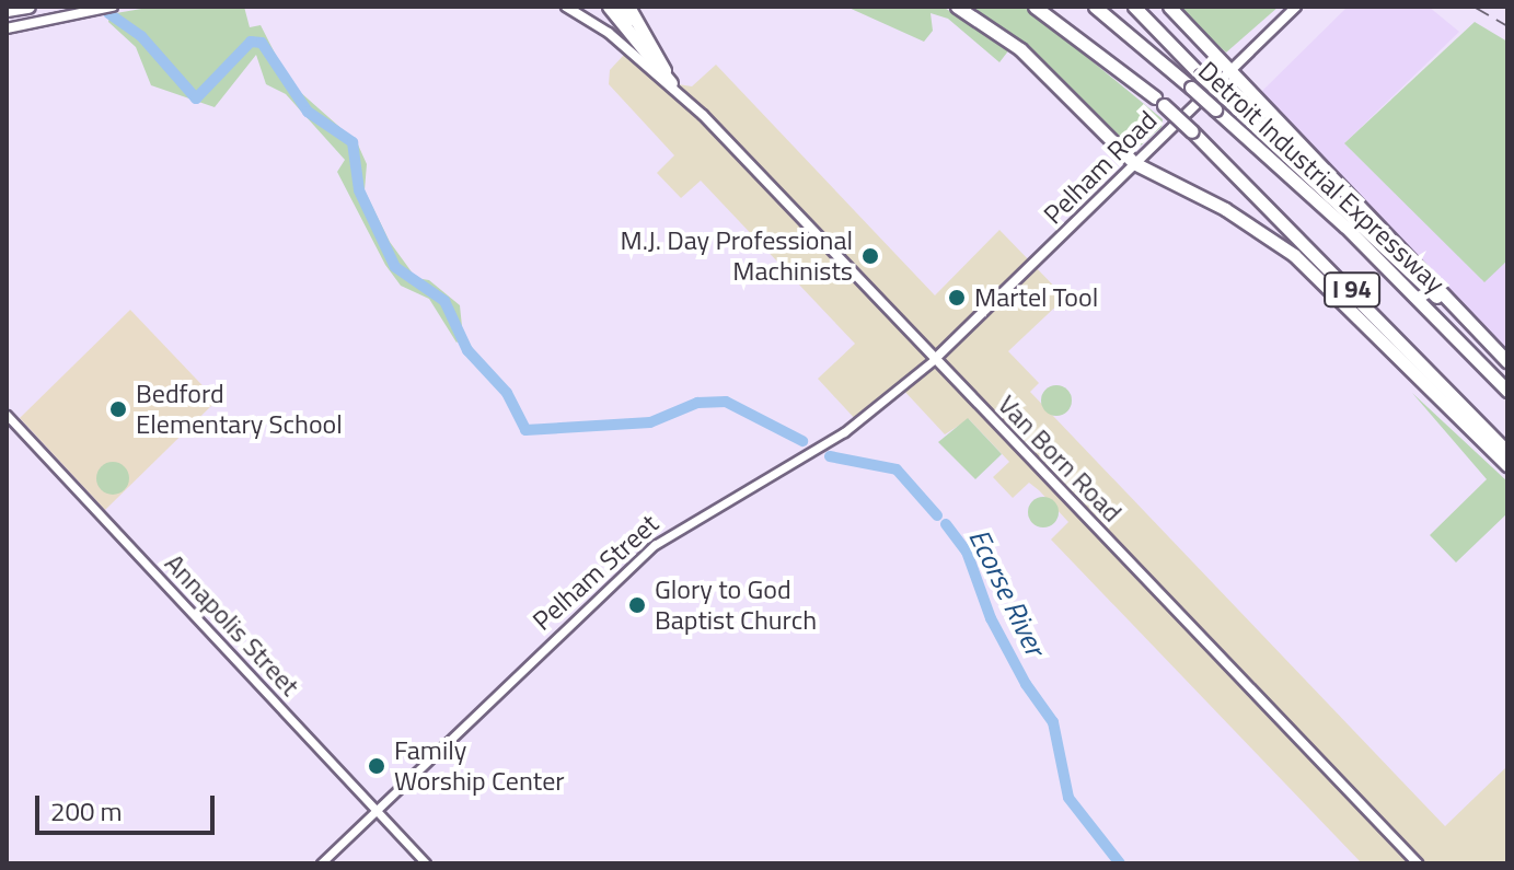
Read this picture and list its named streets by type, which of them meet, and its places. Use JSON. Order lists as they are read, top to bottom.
{
  "streets": {
    "highway": ["Detroit Industrial Expressway", "I 94"],
    "main road": ["Pelham Road", "Van Born Road"],
    "street": ["Pelham Street", "Annapolis Street"]
  },
  "crossings": [
    ["Pelham Road", "Van Born Road"],
    ["Pelham Road", "Pelham Street"],
    ["Van Born Road", "Pelham Street"],
    ["Pelham Street", "Annapolis Street"]
  ],
  "water": ["Ecorse River"],
  "places": [
    "M.J. Day Professional Machinists",
    "Martel Tool",
    "Bedford Elementary School",
    "Glory to God Baptist Church",
    "Family Worship Center"
  ],
  "scale_bar": "200 m"
}
